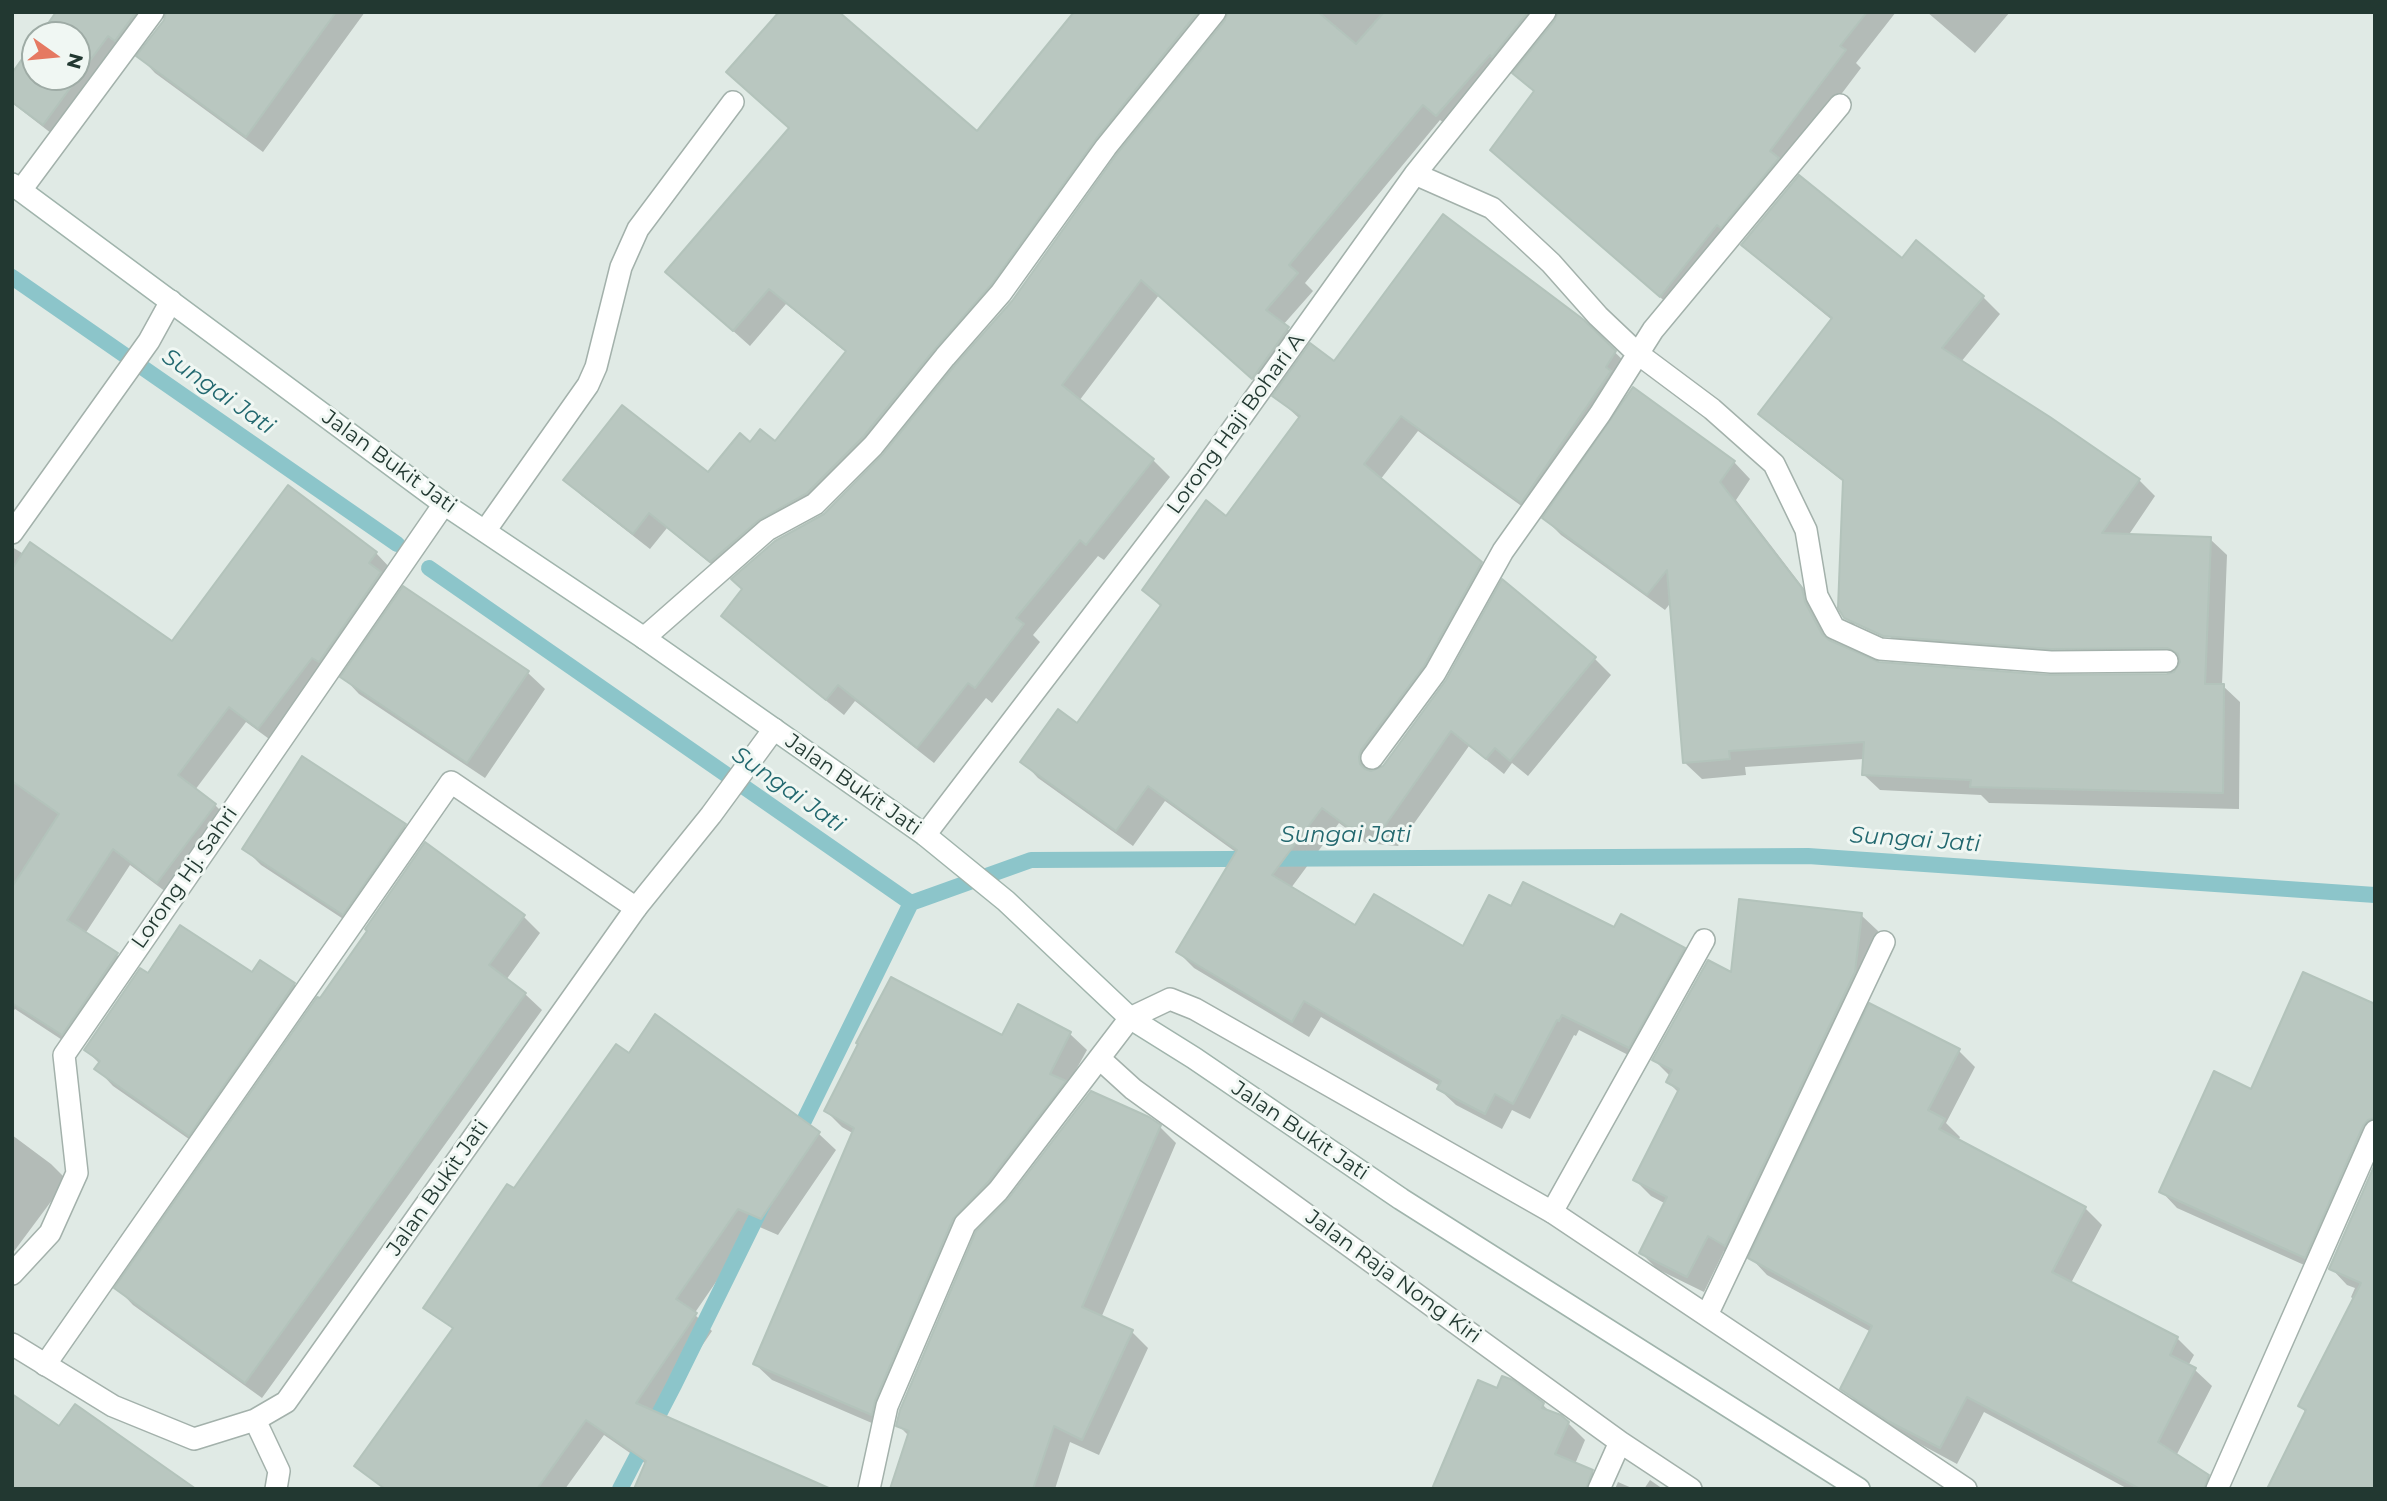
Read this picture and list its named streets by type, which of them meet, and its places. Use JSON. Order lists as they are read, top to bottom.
{
  "streets": {
    "street": [
      "Lorong Haji Bohari A",
      "Jalan Bukit Jati",
      "Lorong Hj. Sahri",
      "Jalan Raja Nong Kiri"
    ]
  },
  "crossings": [
    ["Lorong Haji Bohari A", "Jalan Bukit Jati"],
    ["Jalan Bukit Jati", "Lorong Hj. Sahri"]
  ],
  "water": ["Sungai Jati"],
  "north": "right"
}
